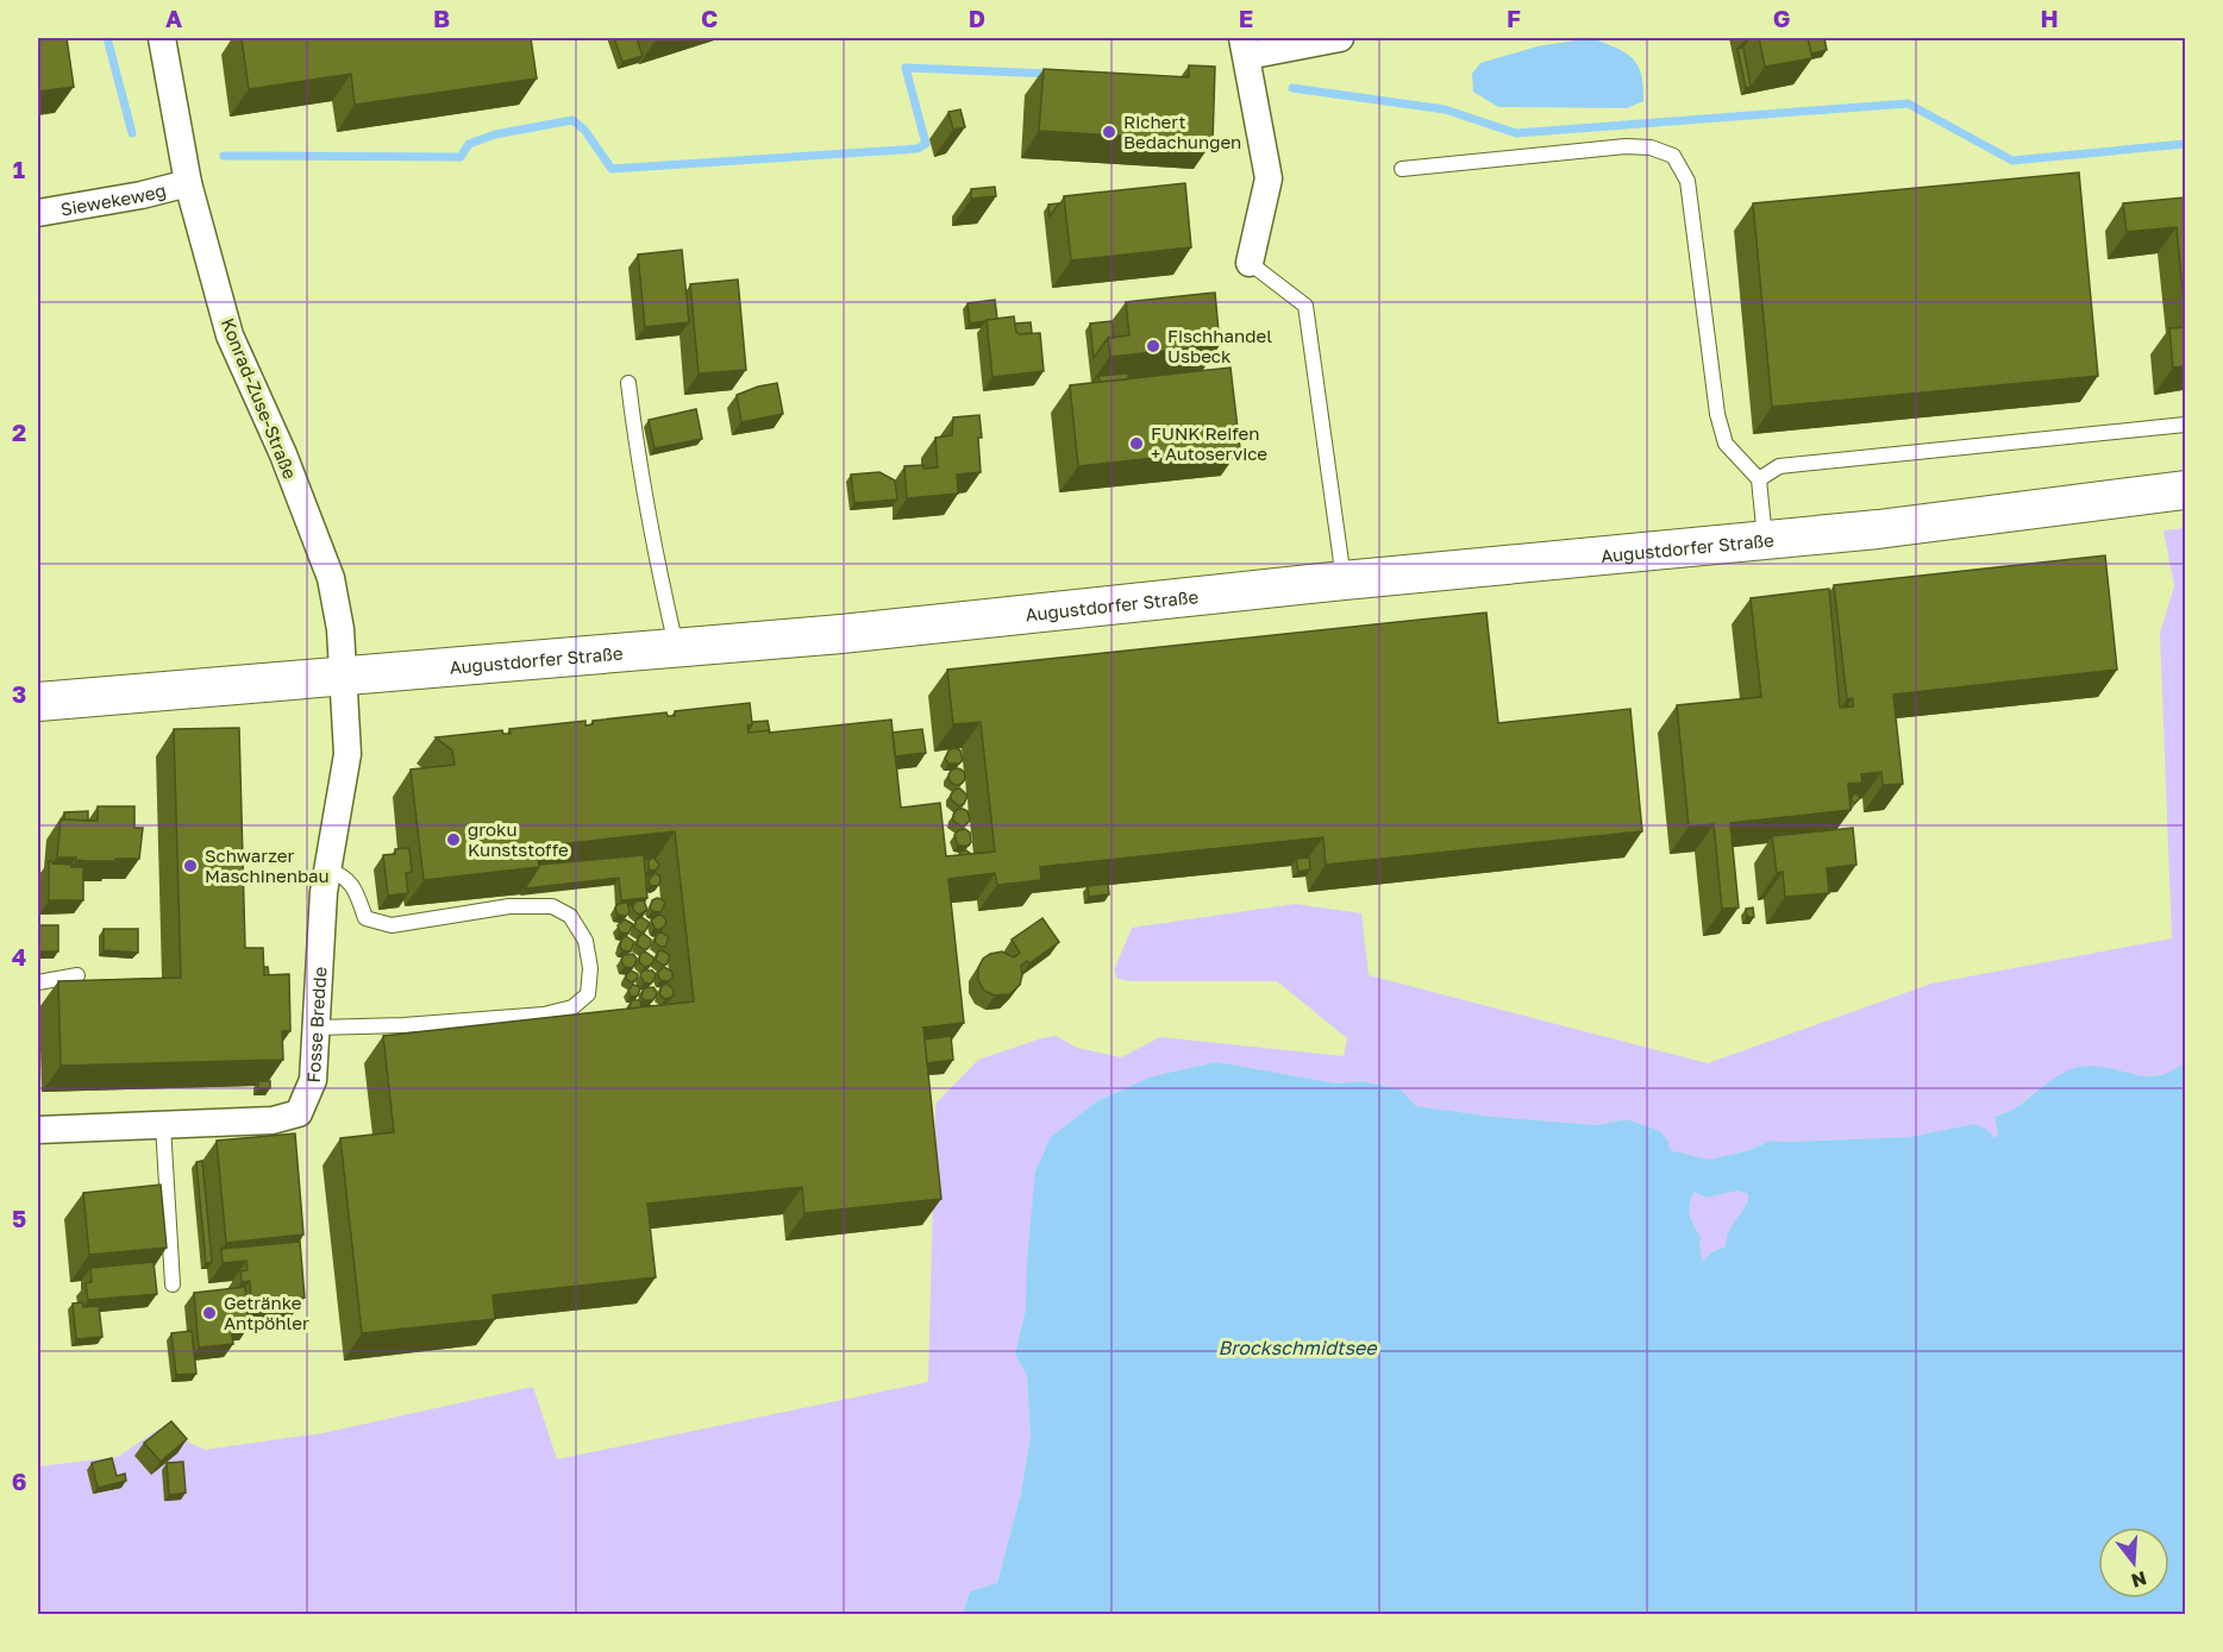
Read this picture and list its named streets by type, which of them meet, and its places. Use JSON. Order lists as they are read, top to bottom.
{
  "streets": {
    "main road": ["Augustdorfer Straße"],
    "street": ["Siewekeweg", "Konrad-Zuse-Straße", "Fosse Bredde"]
  },
  "crossings": [
    ["Siewekeweg", "Konrad-Zuse-Straße"],
    ["Konrad-Zuse-Straße", "Augustdorfer Straße"],
    ["Konrad-Zuse-Straße", "Fosse Bredde"],
    ["Augustdorfer Straße", "Fosse Bredde"]
  ],
  "water": ["Brockschmidtsee"],
  "places": [
    "Richert Bedachungen",
    "Fischhandel Usbeck",
    "FUNK Reifen + Autoservice",
    "groku Kunststoffe",
    "Schwarzer Maschinenbau",
    "Getränke Antpöhler"
  ],
  "north": "bottom",
  "grid": {
    "columns": [
      "A",
      "B",
      "C",
      "D",
      "E",
      "F",
      "G",
      "H"
    ],
    "rows": [
      "1",
      "2",
      "3",
      "4",
      "5",
      "6"
    ]
  }
}
